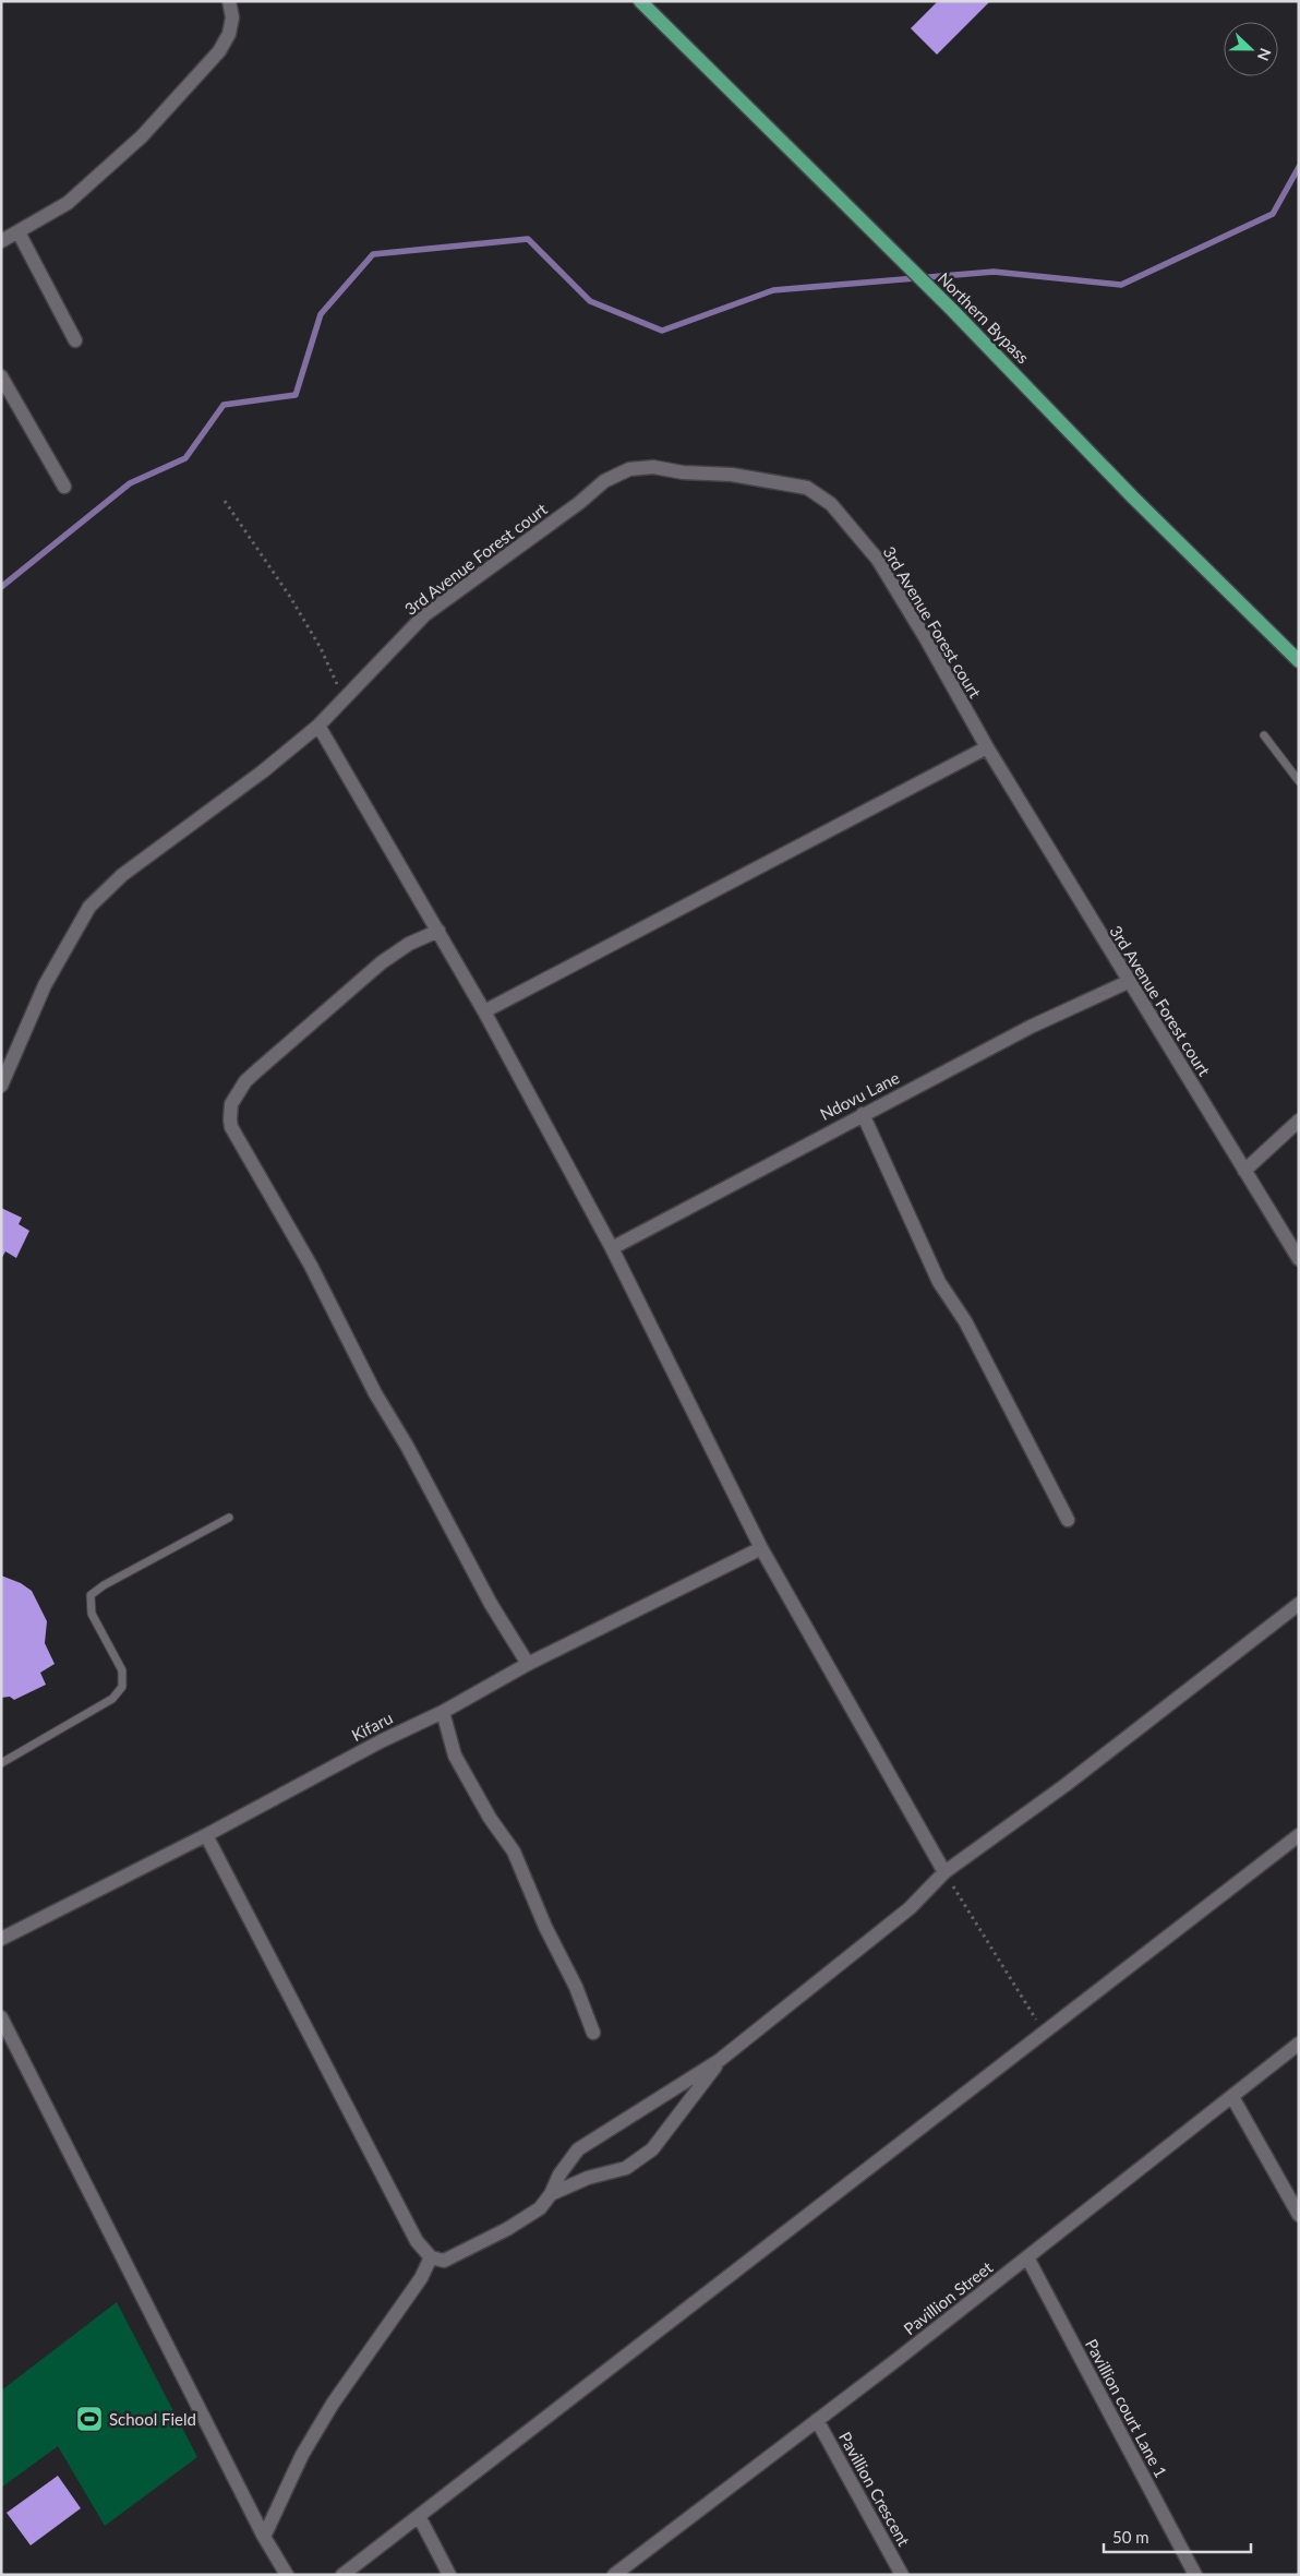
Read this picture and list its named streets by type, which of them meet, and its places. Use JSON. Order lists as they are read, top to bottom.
{
  "streets": {
    "main road": ["Northern Bypass"],
    "street": [
      "3rd Avenue Forest court",
      "Ndovu Lane",
      "Kifaru",
      "Pavillion Street",
      "Pavillion court Lane 1",
      "Pavillion Crescent"
    ]
  },
  "crossings": [
    ["3rd Avenue Forest court", "Ndovu Lane"],
    ["Pavillion Street", "Pavillion court Lane 1"],
    ["Pavillion Street", "Pavillion Crescent"]
  ],
  "places": {
    "sports": ["School Field"]
  },
  "scale_bar": "50 m",
  "north": "right"
}
